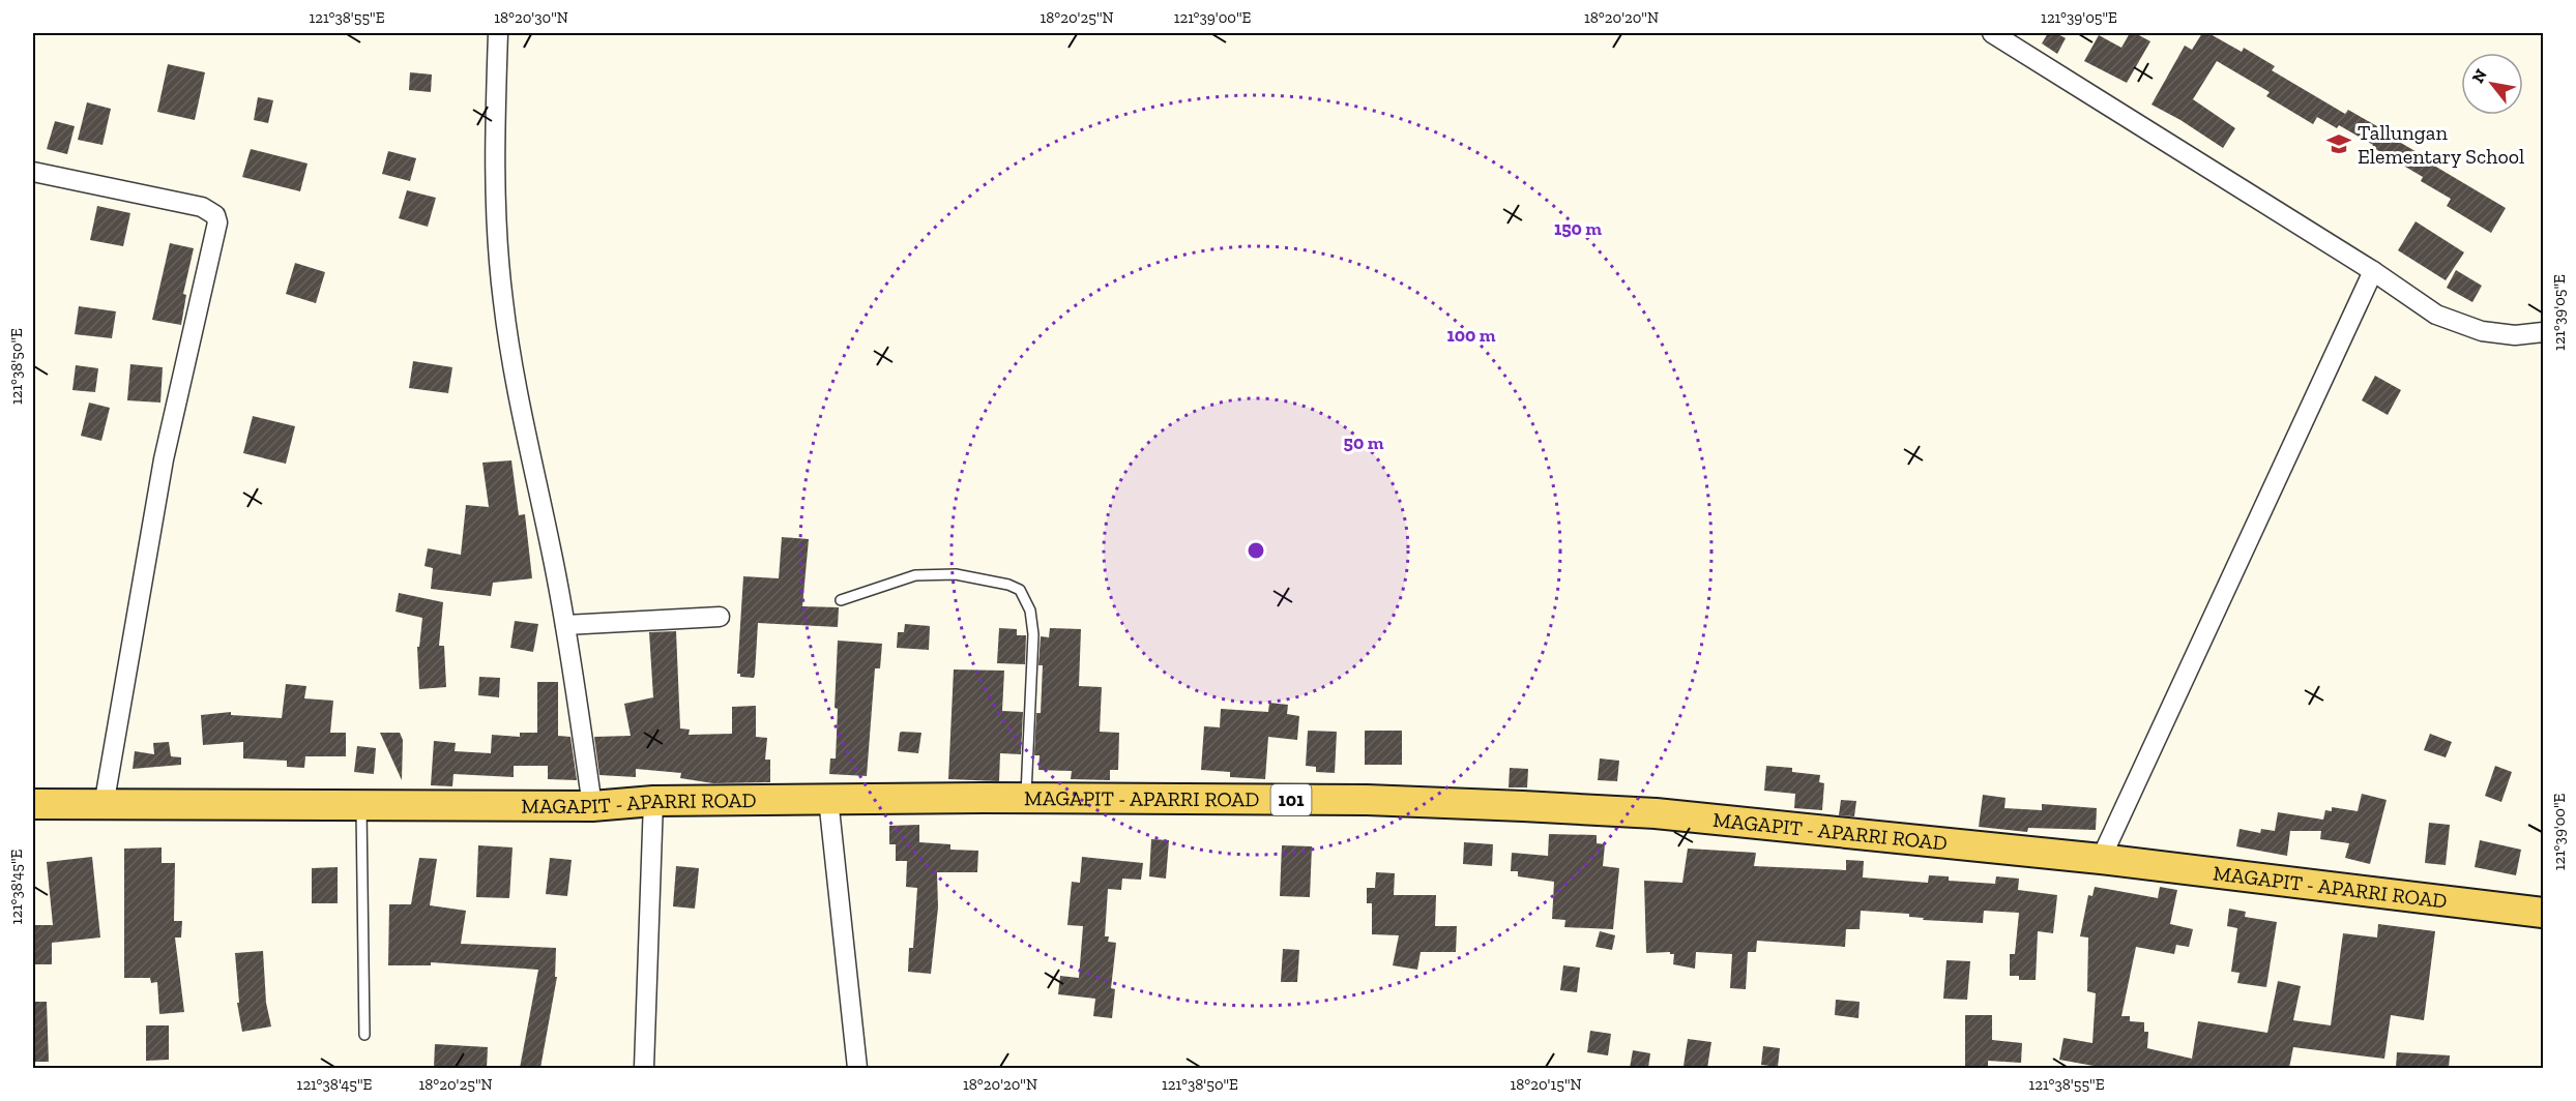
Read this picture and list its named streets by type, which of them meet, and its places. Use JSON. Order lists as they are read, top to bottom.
{
  "streets": {
    "main road": ["MAGAPIT - APARRI ROAD", "101"]
  },
  "places": {
    "school or university": ["Tallungan Elementary School"]
  },
  "north": "top left",
  "coordinates": [
    "121°38'55\"E",
    "18°20'30\"N",
    "18°20'25\"N",
    "121°39'00\"E",
    "18°20'20\"N",
    "121°39'05\"E",
    "121°38'50\"E",
    "121°38'45\"E",
    "18°20'15\"N"
  ],
  "rings": ["150 m", "100 m", "50 m"]
}
